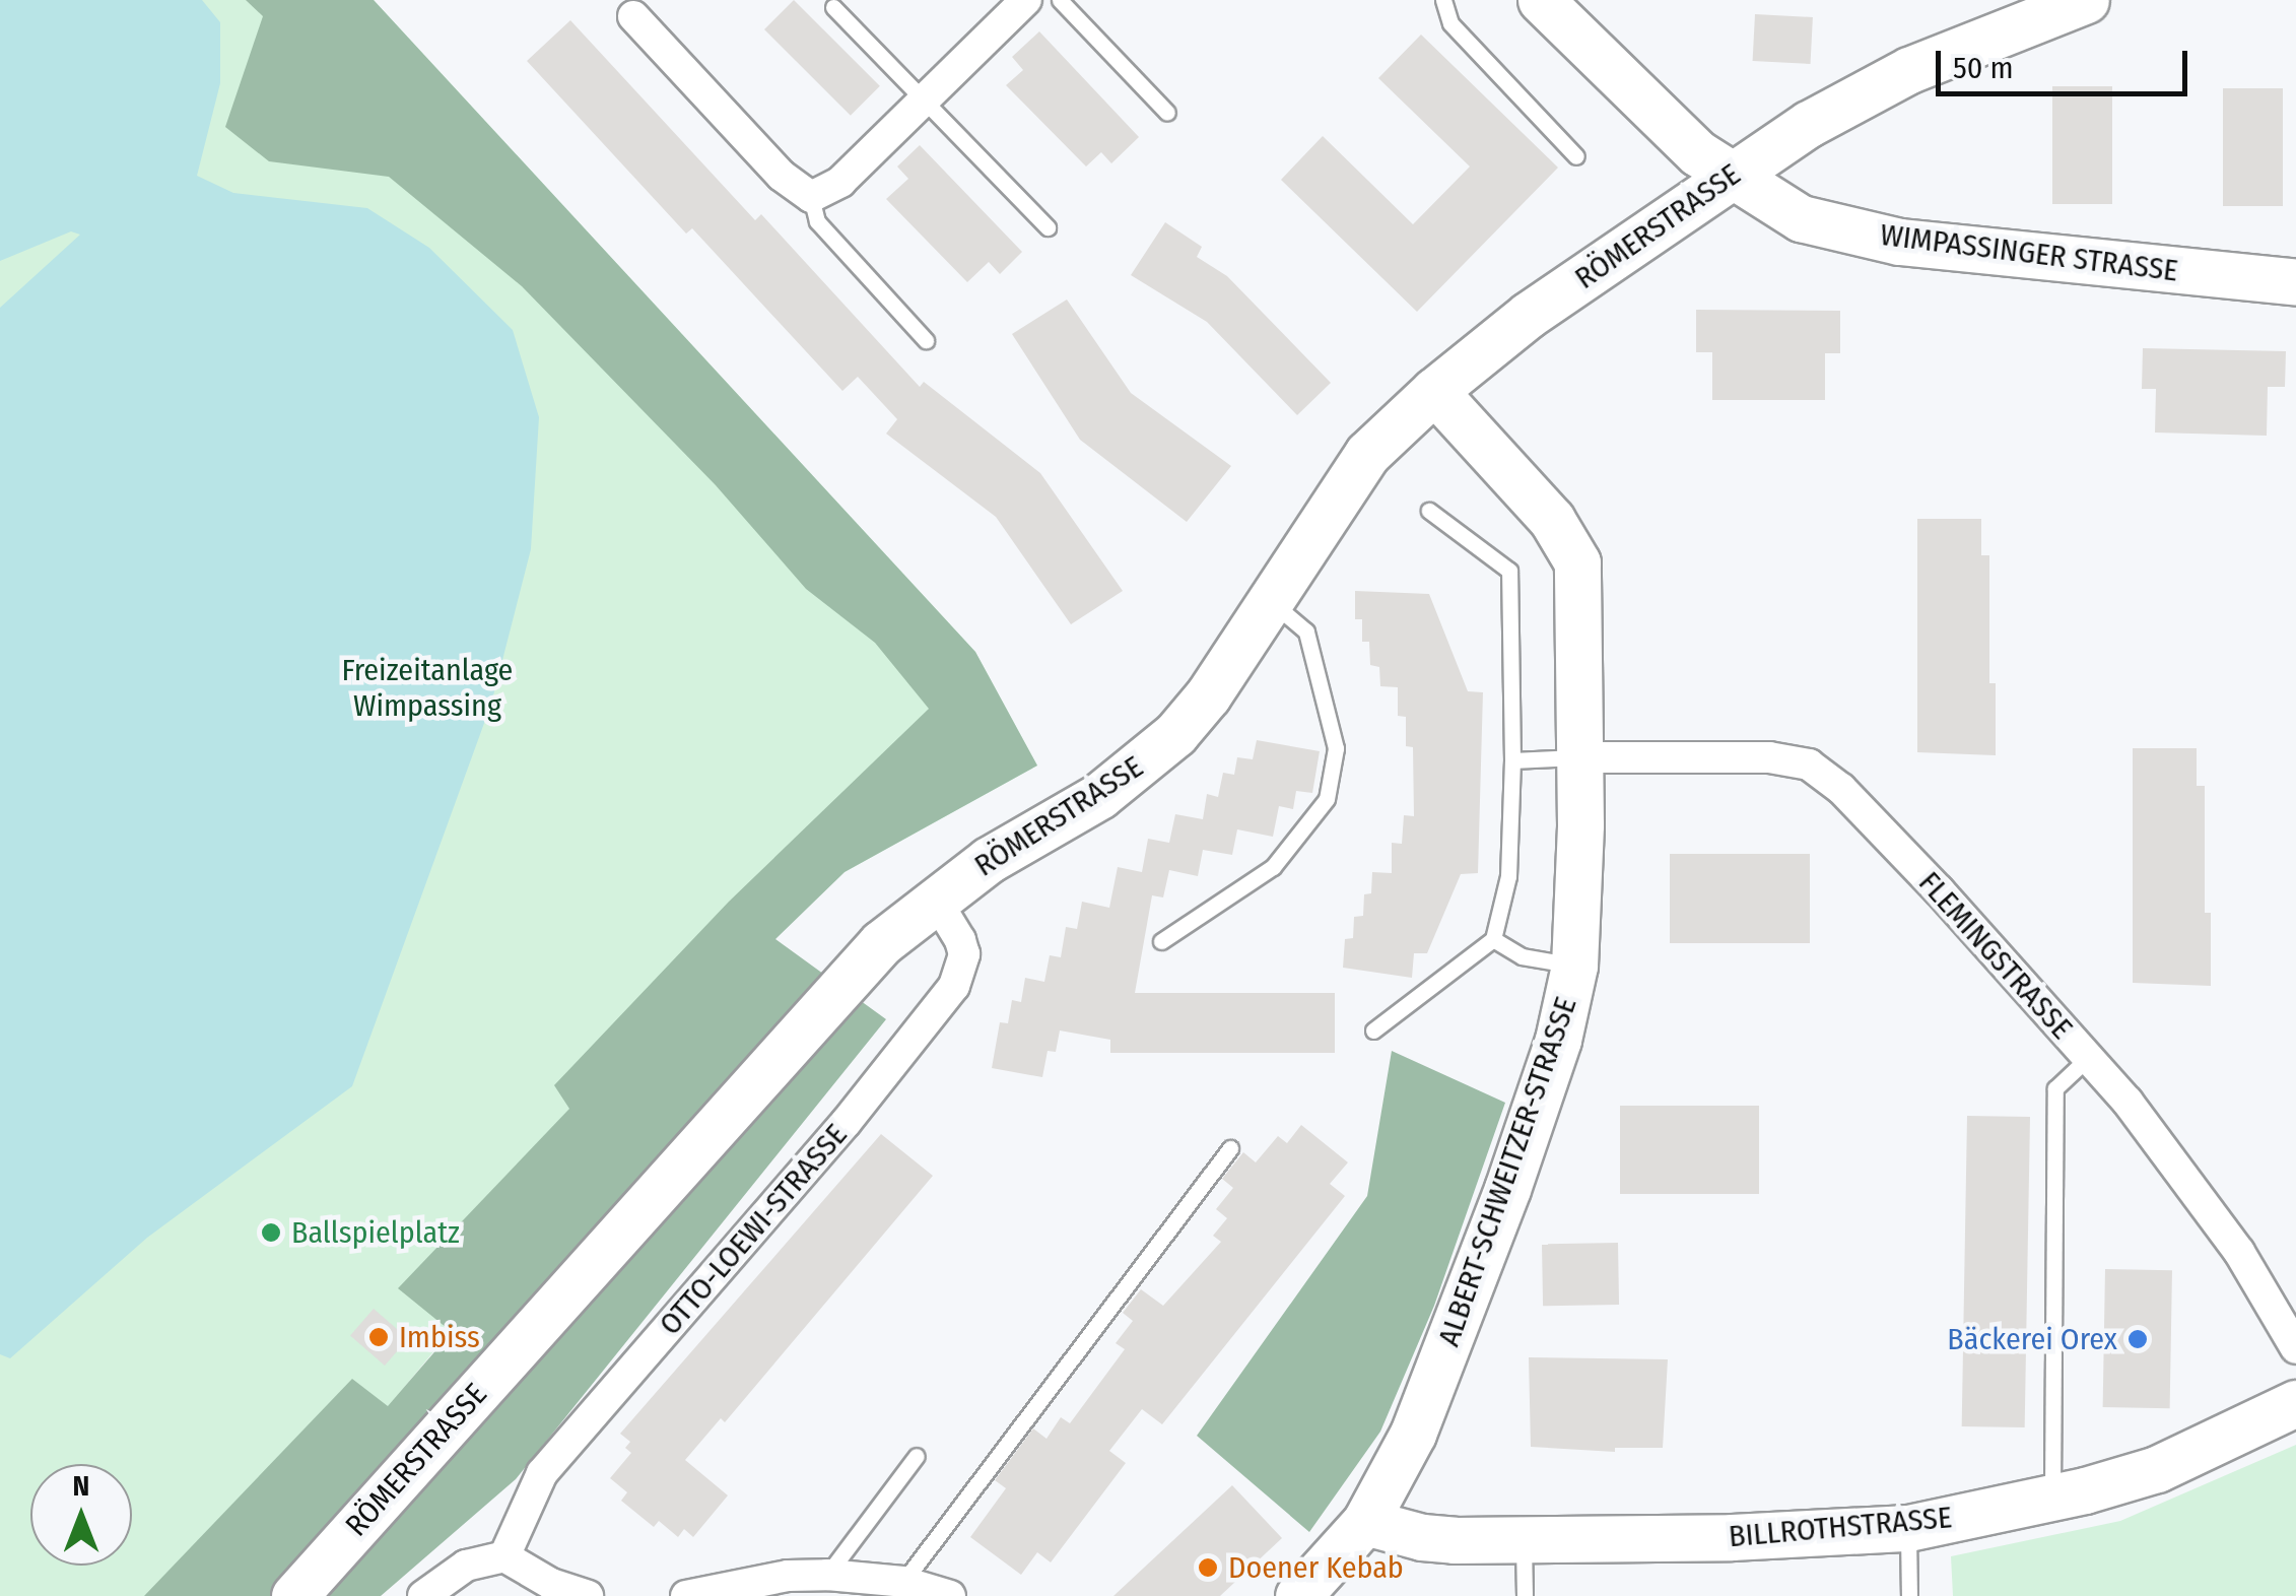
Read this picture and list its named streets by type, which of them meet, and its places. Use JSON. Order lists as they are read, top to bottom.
{
  "streets": {
    "street": [
      "RÖMERSTRASSE",
      "WIMPASSINGER STRASSE",
      "FLEMINGSTRASSE",
      "ALBERT-SCHWEITZER-STRASSE",
      "OTTO-LOEWI-STRASSE",
      "BILLROTHSTRASSE"
    ]
  },
  "crossings": [
    ["RÖMERSTRASSE", "WIMPASSINGER STRASSE"],
    ["RÖMERSTRASSE", "ALBERT-SCHWEITZER-STRASSE"],
    ["RÖMERSTRASSE", "OTTO-LOEWI-STRASSE"],
    ["FLEMINGSTRASSE", "ALBERT-SCHWEITZER-STRASSE"],
    ["ALBERT-SCHWEITZER-STRASSE", "BILLROTHSTRASSE"]
  ],
  "parks": ["Freizeitanlage Wimpassing"],
  "places": [
    "Ballspielplatz",
    "Imbiss",
    "Bäckerei Orex",
    "Doener Kebab"
  ],
  "scale_bar": "50 m",
  "north": "top"
}
